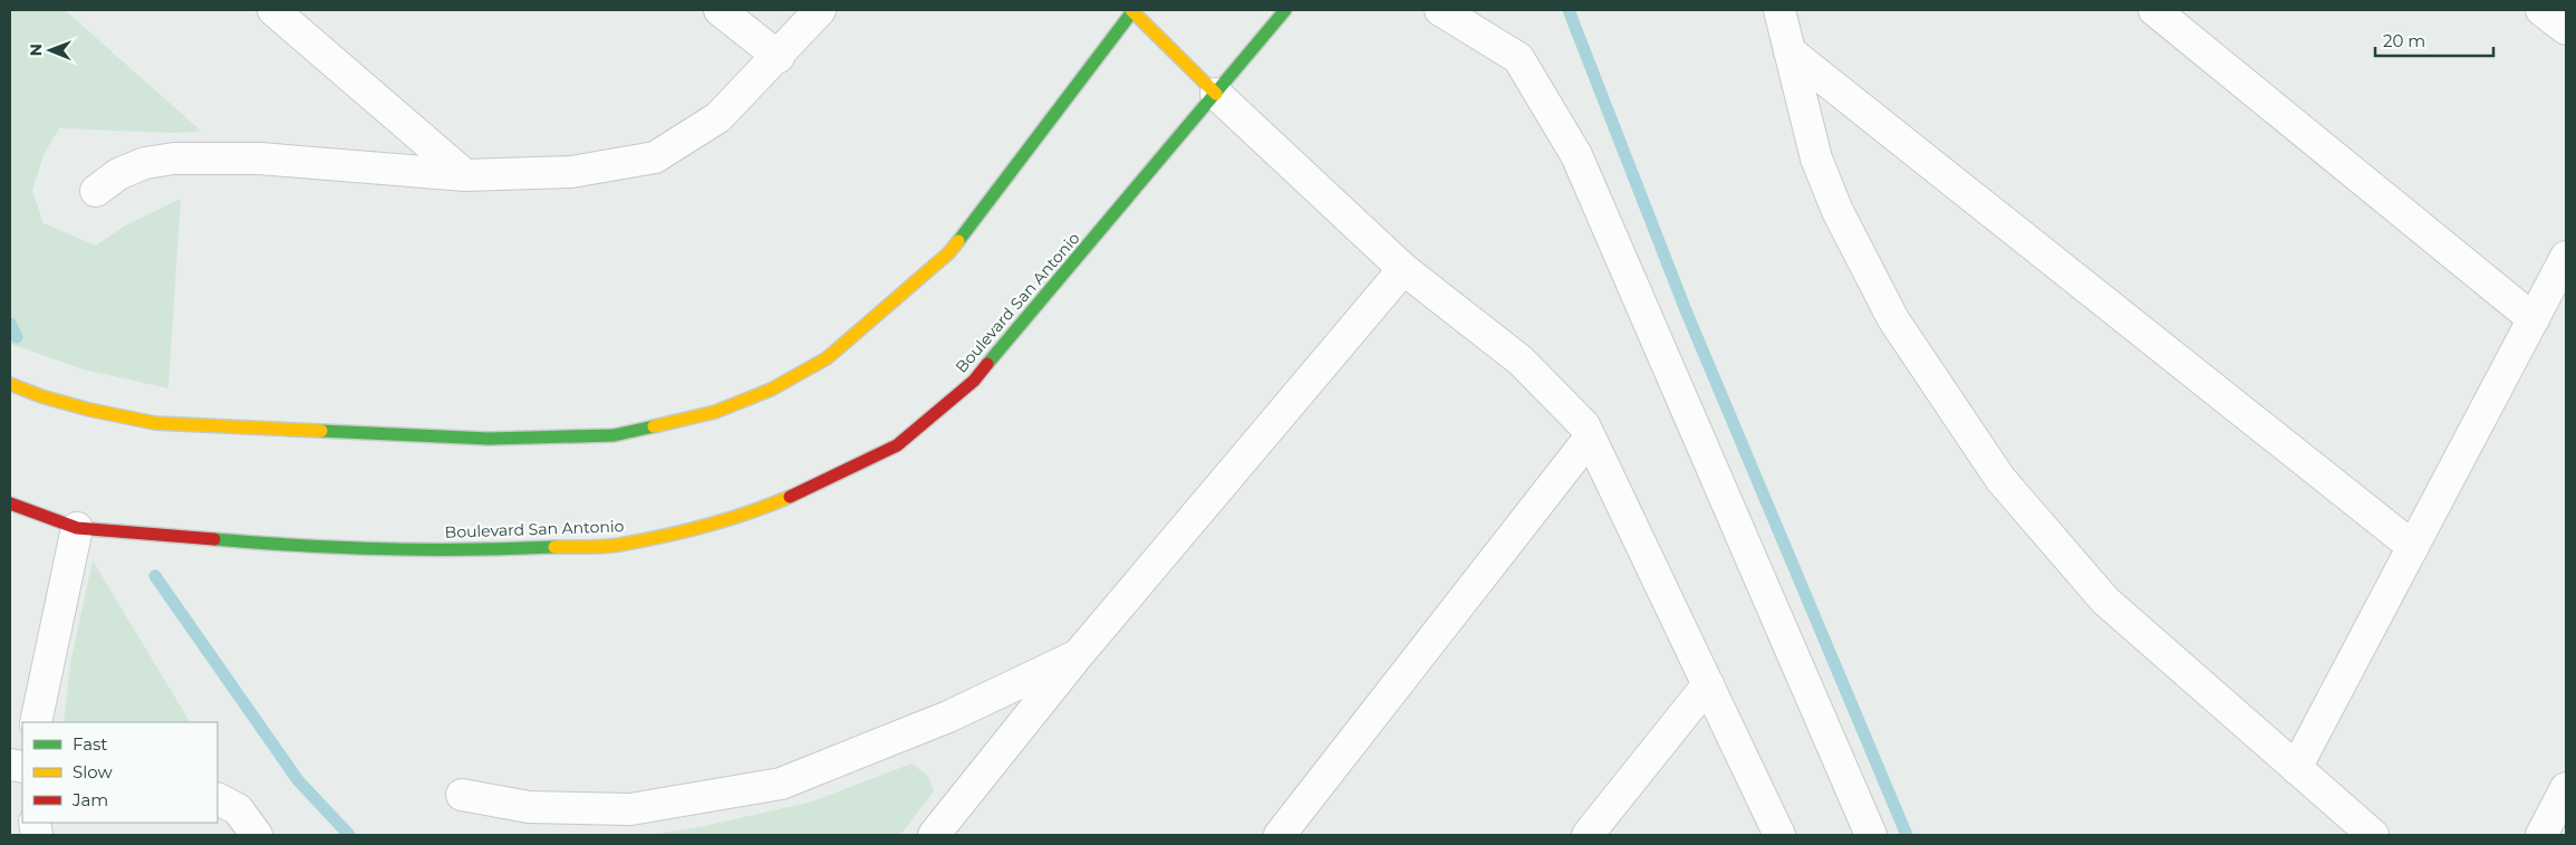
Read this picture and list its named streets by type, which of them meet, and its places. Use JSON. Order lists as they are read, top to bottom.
{
  "streets": {
    "street": ["Boulevard San Antonio"]
  },
  "legend": ["Fast", "Slow", "Jam"],
  "scale_bar": "20 m",
  "north": "left"
}
